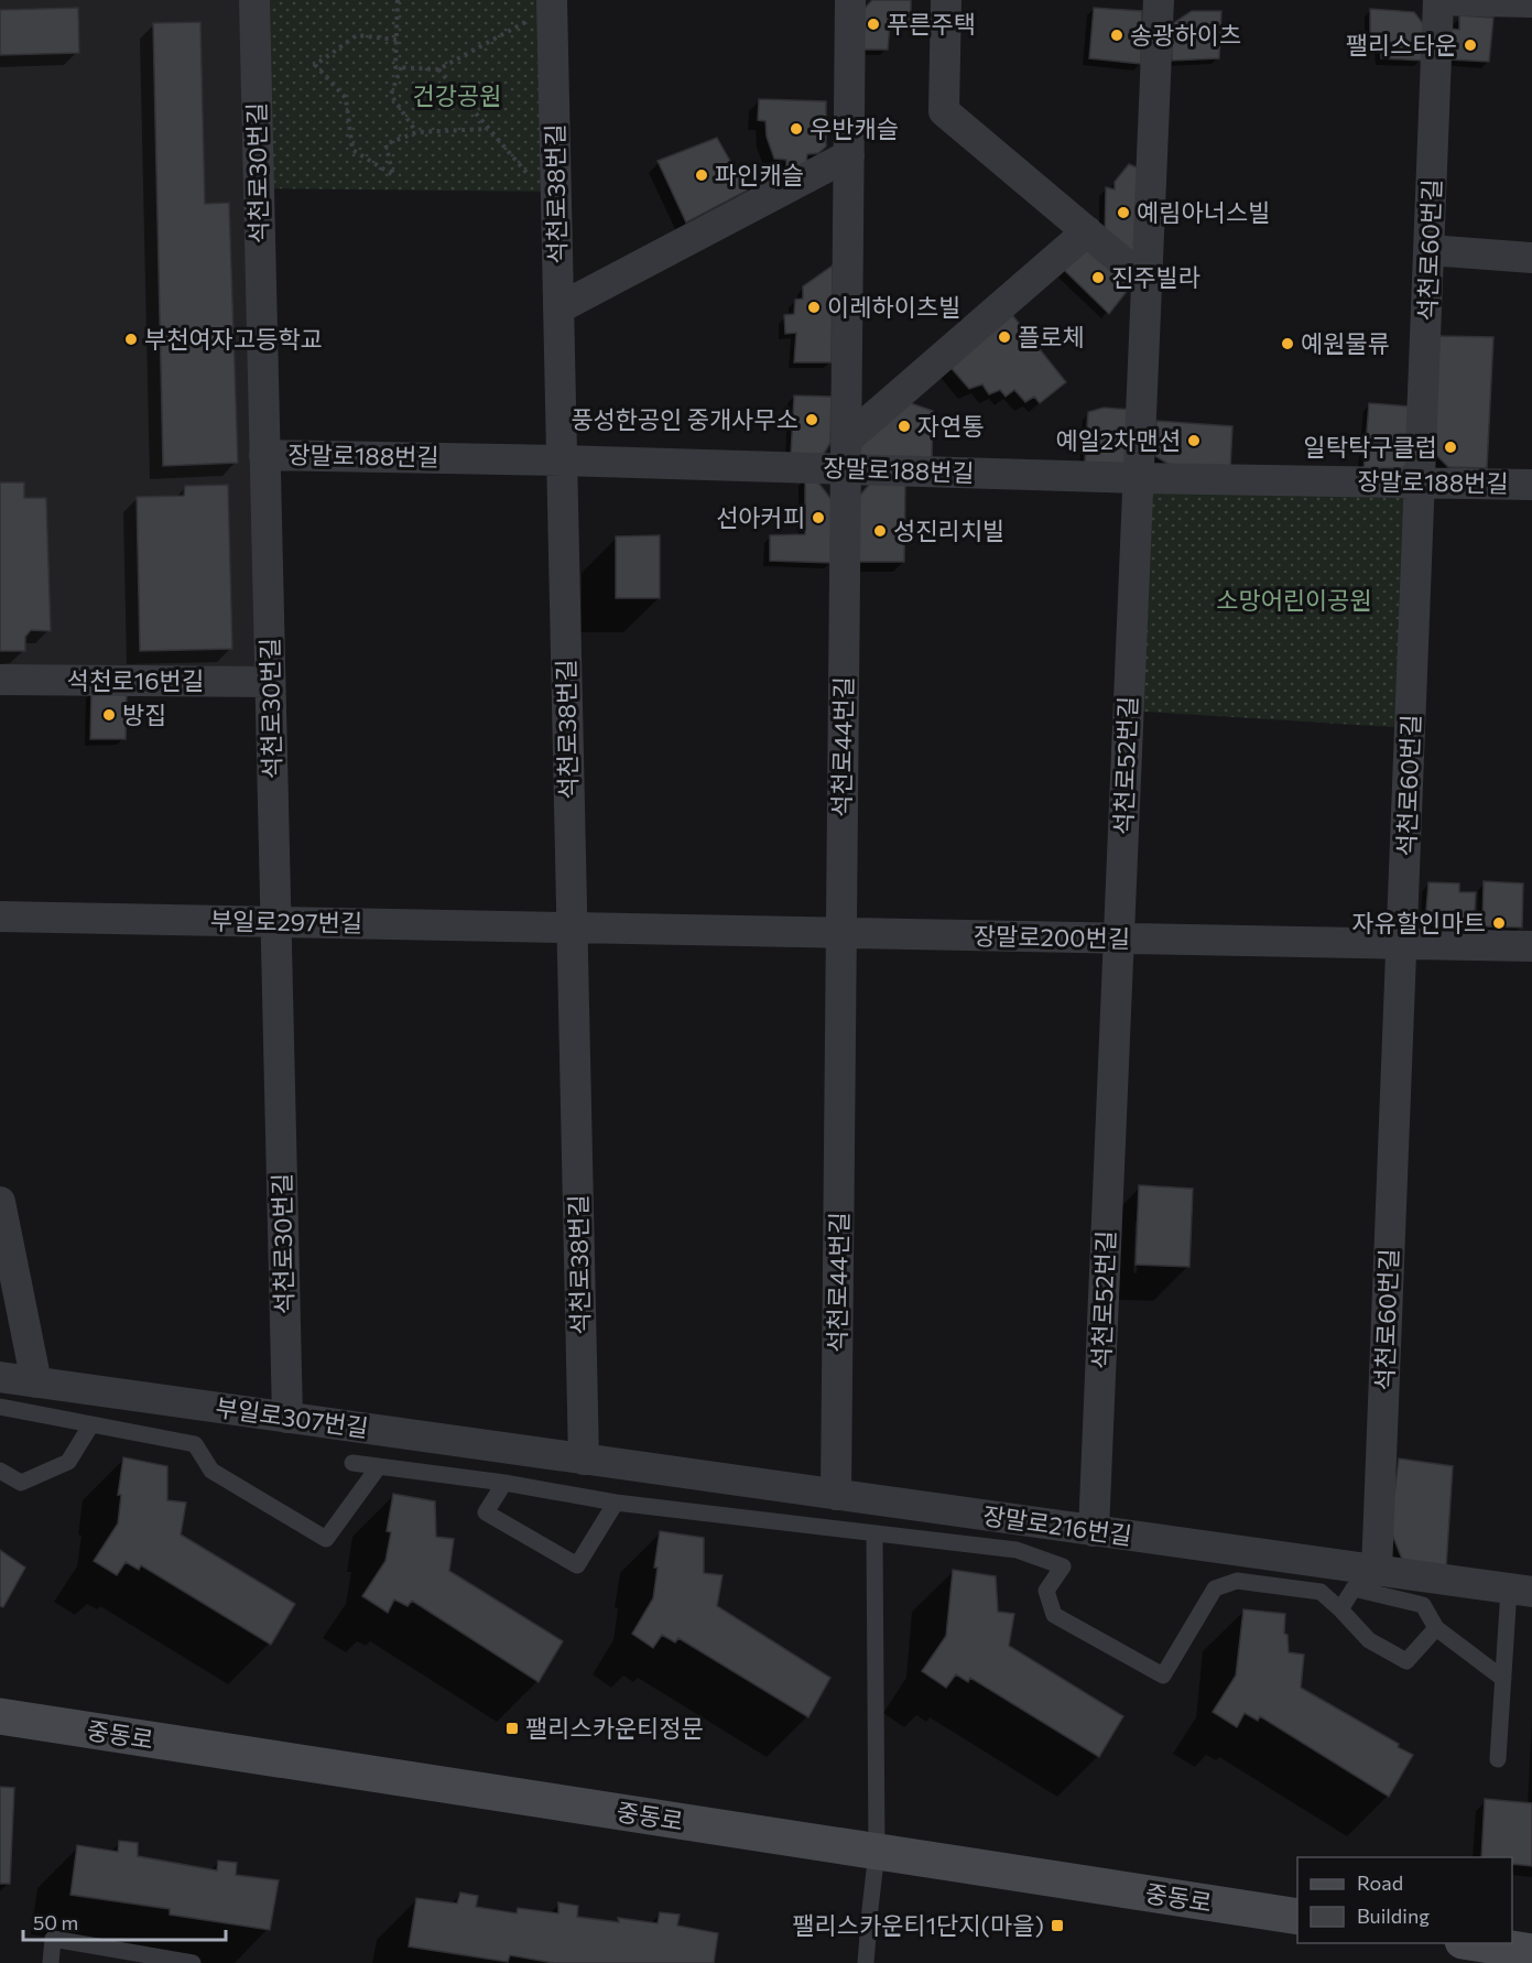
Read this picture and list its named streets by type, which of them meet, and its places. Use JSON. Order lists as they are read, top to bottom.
{
  "streets": {
    "street": [
      "석천로30번길",
      "석천로38번길",
      "석천로60번길",
      "장말로188번길",
      "석천로16번길",
      "석천로44번길",
      "석천로52번길",
      "부일로297번길",
      "장말로200번길",
      "부일로307번길",
      "장말로216번길",
      "중동로"
    ]
  },
  "crossings": [
    ["석천로30번길", "장말로188번길"],
    ["석천로30번길", "석천로16번길"],
    ["석천로30번길", "부일로297번길"],
    ["석천로30번길", "부일로307번길"],
    ["석천로38번길", "장말로188번길"],
    ["석천로38번길", "부일로297번길"],
    ["석천로38번길", "장말로200번길"],
    ["석천로38번길", "부일로307번길"],
    ["석천로38번길", "장말로216번길"],
    ["석천로60번길", "장말로188번길"],
    ["석천로60번길", "장말로200번길"],
    ["석천로60번길", "장말로216번길"],
    ["장말로188번길", "석천로44번길"],
    ["장말로188번길", "석천로52번길"],
    ["석천로44번길", "장말로200번길"],
    ["석천로44번길", "장말로216번길"],
    ["석천로52번길", "장말로200번길"],
    ["석천로52번길", "장말로216번길"],
    ["부일로297번길", "장말로200번길"],
    ["부일로307번길", "장말로216번길"]
  ],
  "parks": ["건강공원", "소망어린이공원"],
  "places": {
    "other": [
      "푸른주택",
      "송광하이츠",
      "팰리스타운",
      "우반캐슬",
      "파인캐슬",
      "예림아너스빌",
      "진주빌라",
      "이레하이츠빌",
      "플로체",
      "부천여자고등학교",
      "예원물류",
      "풍성한공인 중개사무소",
      "자연통",
      "예일2차맨션",
      "일탁탁구클럽",
      "선아커피",
      "성진리치빌",
      "방집",
      "자유할인마트"
    ],
    "transit": ["팰리스카운티정문", "팰리스카운티1단지(마을)"]
  },
  "legend": ["Road", "Building"],
  "scale_bar": "50 m"
}
